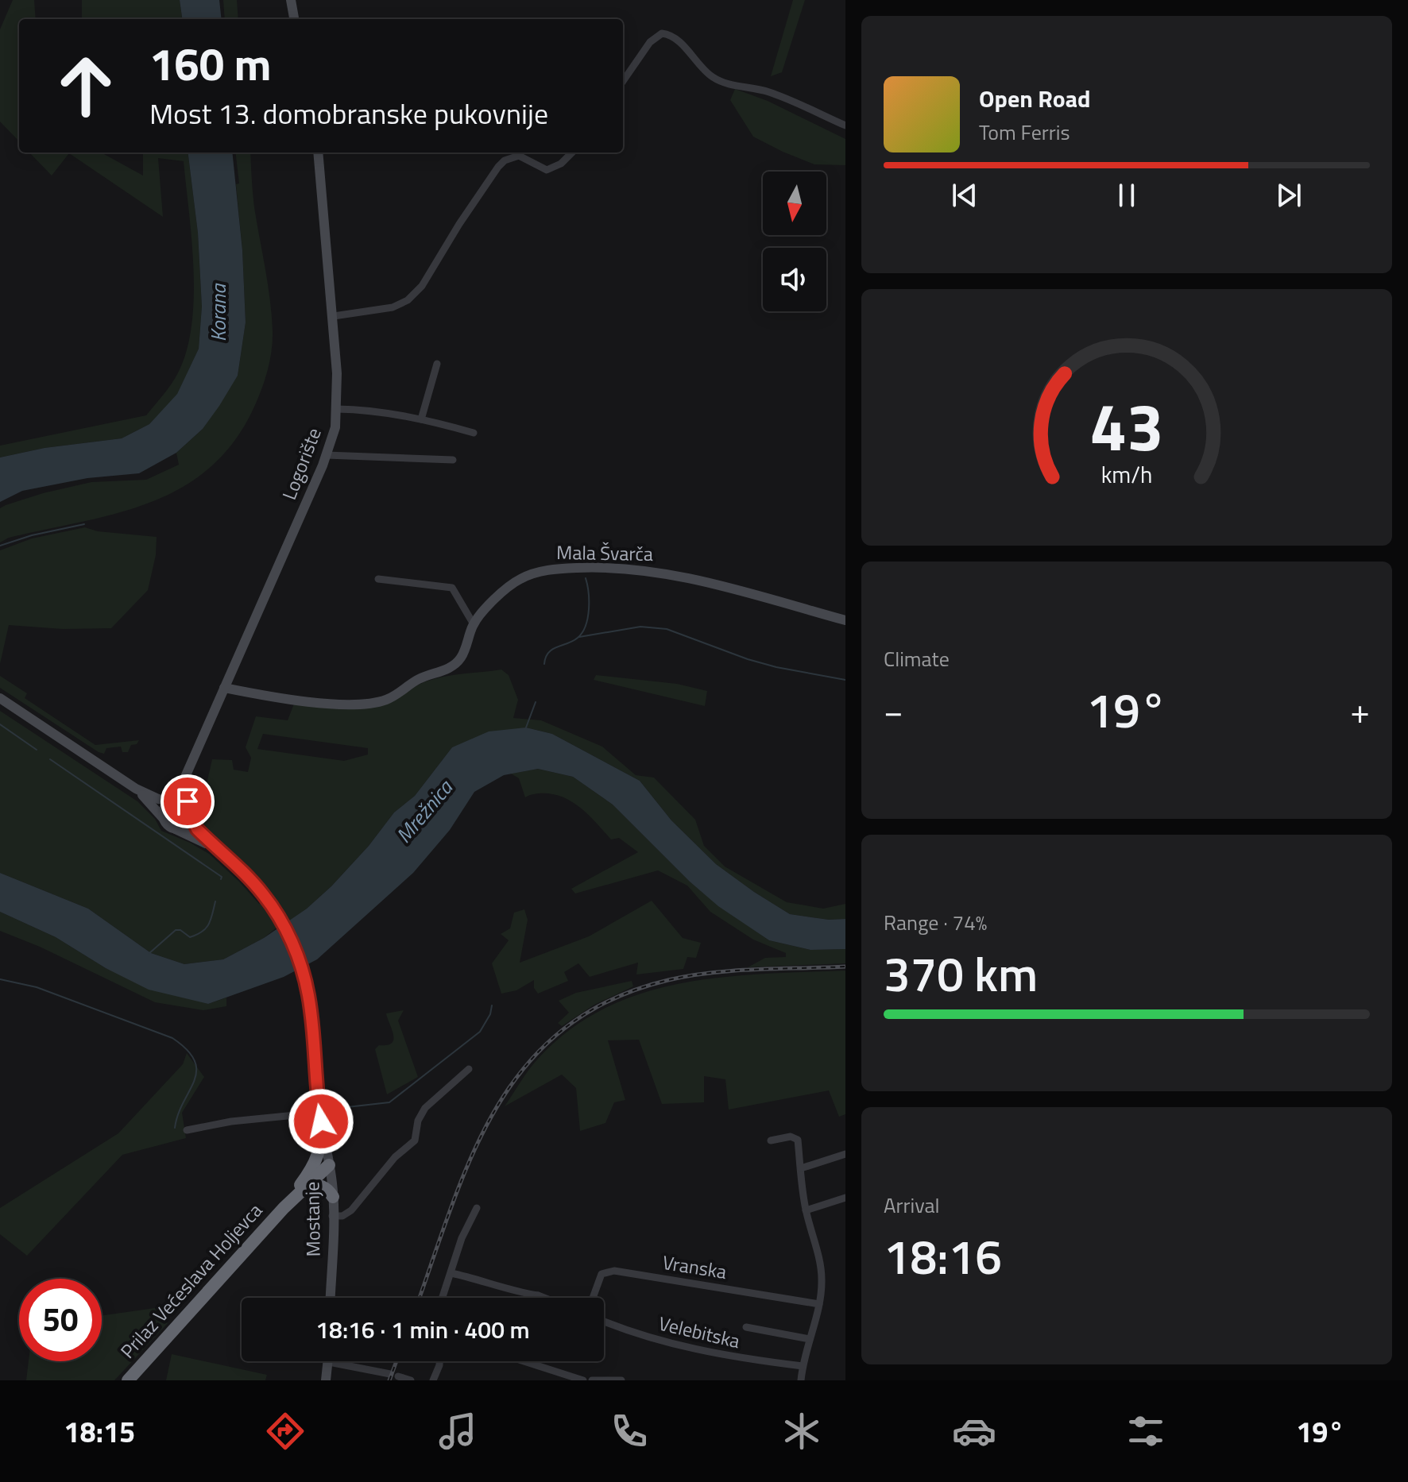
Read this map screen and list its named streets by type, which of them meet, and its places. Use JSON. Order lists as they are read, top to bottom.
{
  "streets": {
    "highway": ["Prilaz Većeslava Holjevca"],
    "main road": ["Logorište", "Mala Švarča", "Mostanje"],
    "street": ["Vranska", "Velebitska"]
  },
  "crossings": [
    ["Logorište", "Mala Švarča"],
    ["Mostanje", "Prilaz Većeslava Holjevca"]
  ],
  "water": ["Korana", "Mrežnica"],
  "north": "bottom",
  "page": {
    "turn": ["160 m", "Most 13. domobranske pukovnije"],
    "song": ["Open Road", "Tom Ferris"],
    "tile": [
      "Climate",
      ["Range · 74%", "370 km"],
      ["Arrival", "18:16"]
    ],
    "heat": ["−", "19°", "+"],
    "limit": "50",
    "trip": "18:16 · 1 min · 400 m",
    "tabs": ["18:15", "19°"],
    "gauge": ["43", "km/h"]
  }
}
